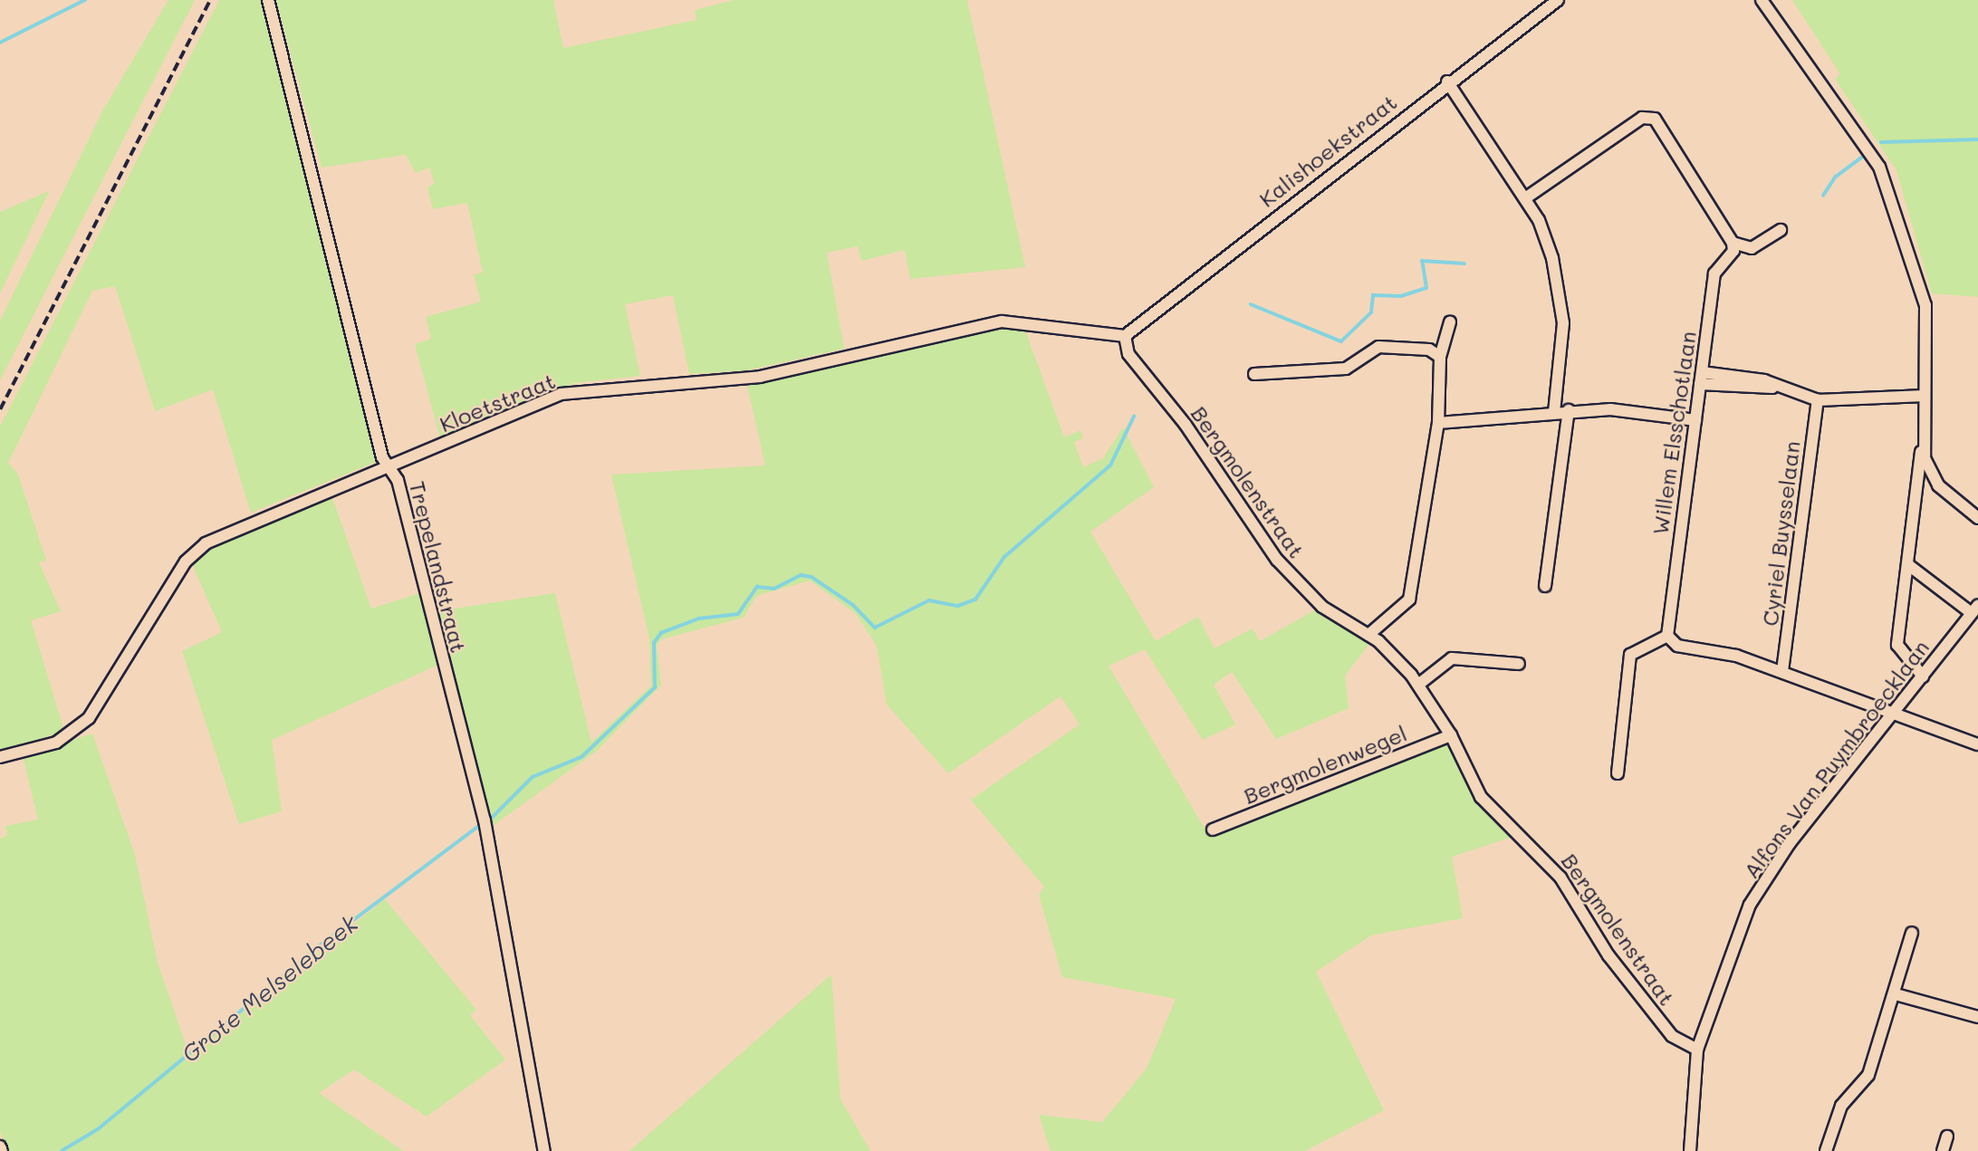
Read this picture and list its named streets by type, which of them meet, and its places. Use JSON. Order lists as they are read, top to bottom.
{
  "streets": {
    "street": [
      "Kalishoekstraat",
      "Kloetstraat",
      "Willem Elsschotlaan",
      "Bergmolenstraat",
      "Cyriel Buysselaan",
      "Trepelandstraat",
      "Alfons Van Puymbroecklaan",
      "Bergmolenwegel"
    ]
  },
  "crossings": [
    ["Kalishoekstraat", "Kloetstraat"],
    ["Kalishoekstraat", "Bergmolenstraat"],
    ["Kloetstraat", "Bergmolenstraat"],
    ["Kloetstraat", "Trepelandstraat"],
    ["Bergmolenstraat", "Alfons Van Puymbroecklaan"],
    ["Bergmolenstraat", "Bergmolenwegel"]
  ],
  "water": ["Grote Melselebeek"]
}
